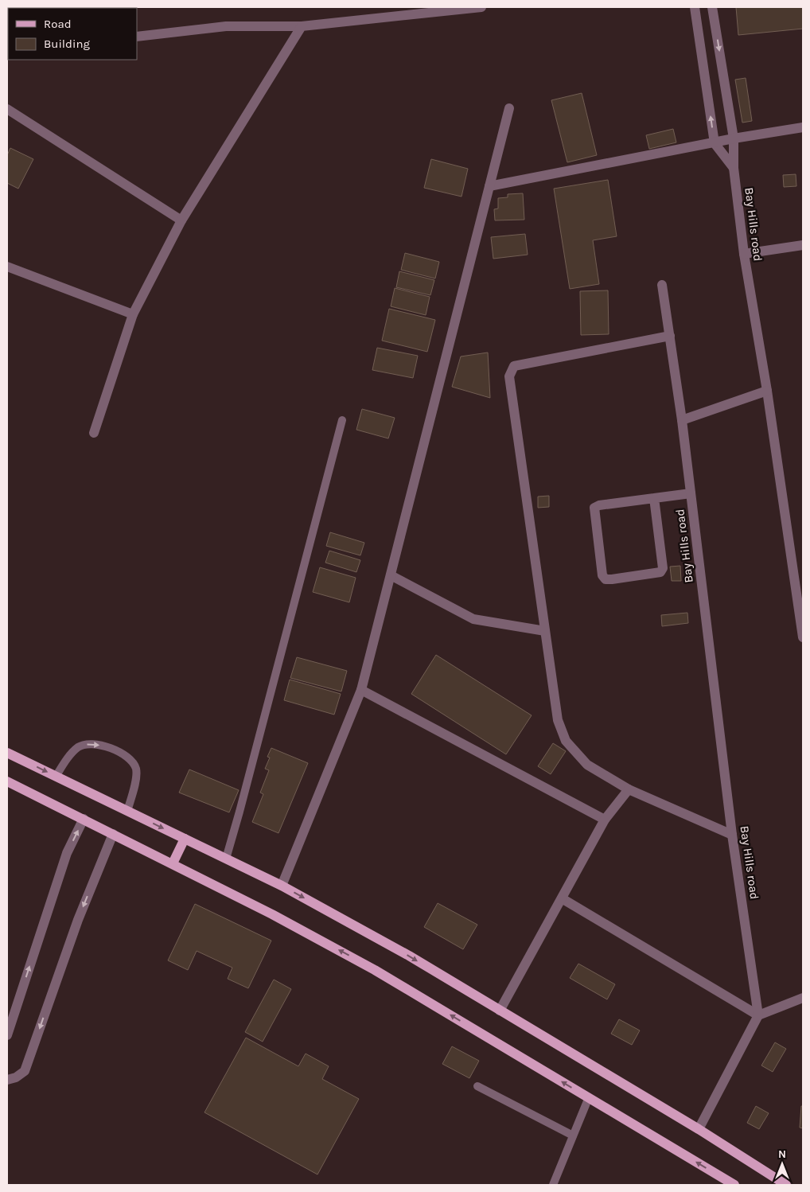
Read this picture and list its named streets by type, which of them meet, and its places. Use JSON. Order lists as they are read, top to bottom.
{
  "streets": {
    "street": ["Bay Hills road"]
  },
  "legend": ["Road", "Building"],
  "north": "top"
}
